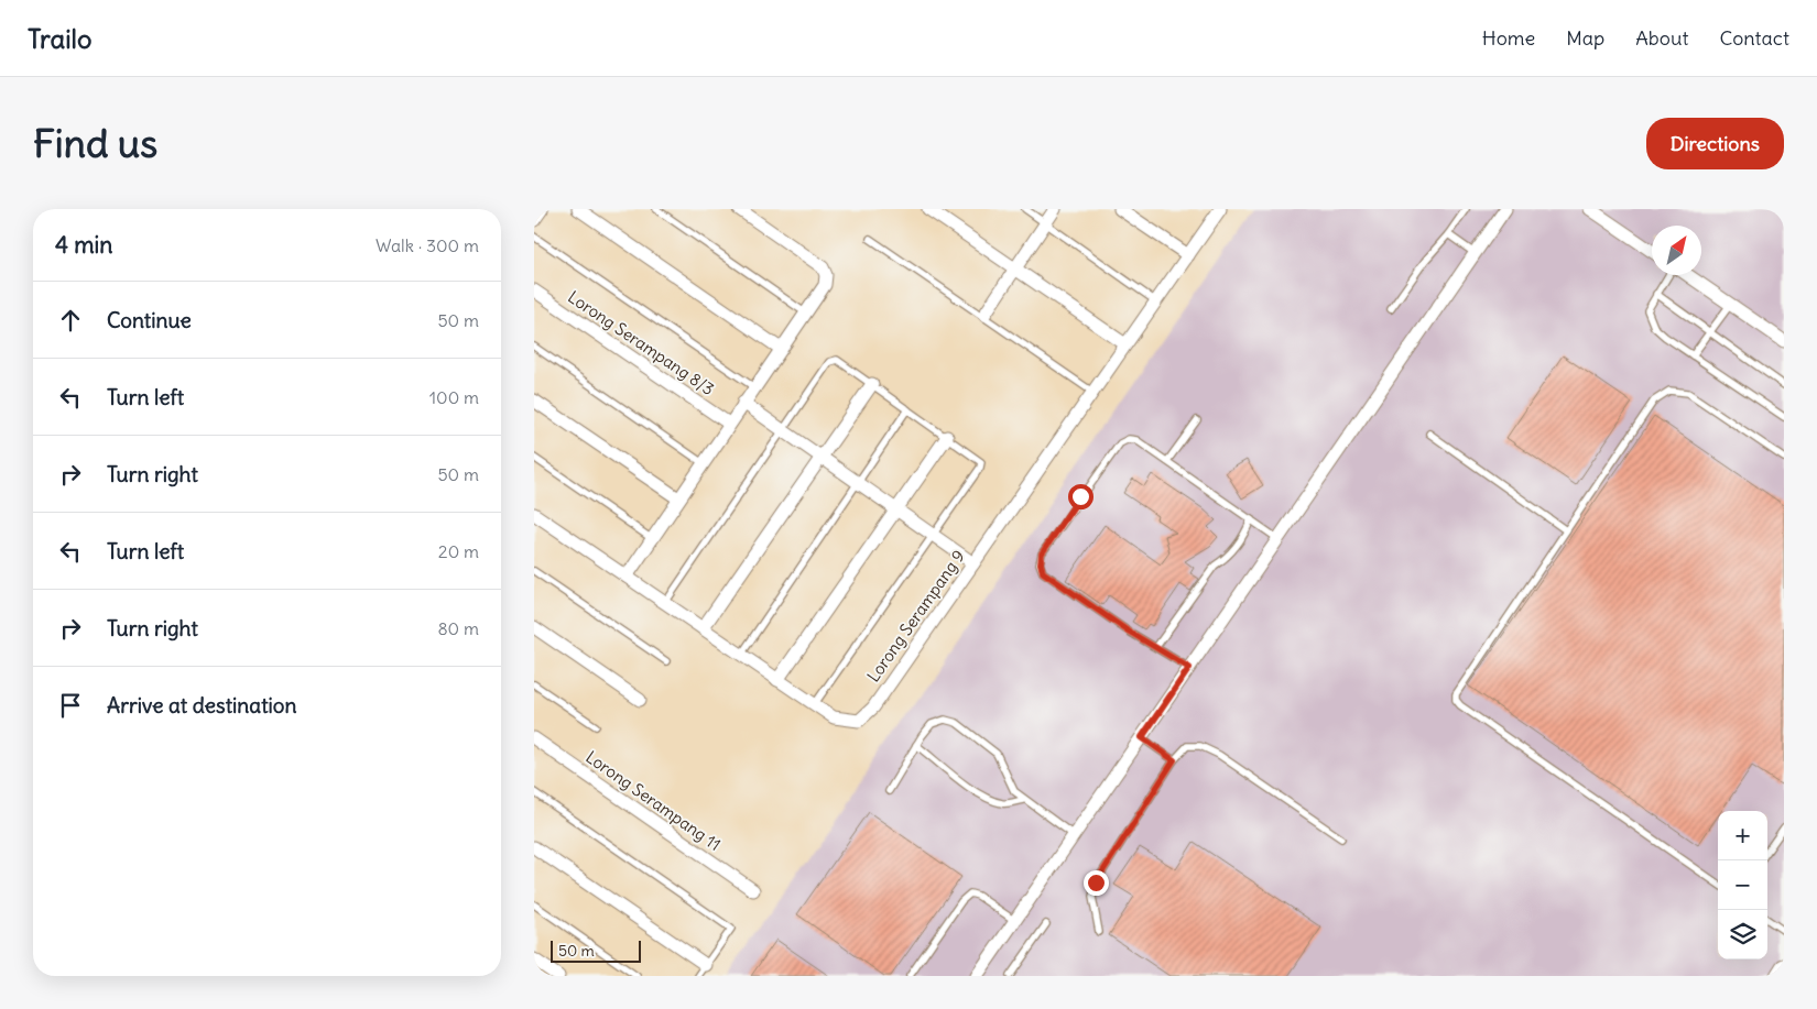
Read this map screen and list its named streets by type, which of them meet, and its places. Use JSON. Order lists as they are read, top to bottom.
{
  "streets": {
    "street": ["Lorong Serampang 8/3", "Lorong Serampang 9", "Lorong Serampang 11"]
  },
  "scale_bar": "50 m",
  "north": "top right",
  "page": {
    "header": "Trailo",
    "nav": [
      "Home",
      "Map",
      "About",
      "Contact"
    ],
    "buttons": "Directions",
    "title": "Find us",
    "heading": ["4 min", "Walk · 300 m"],
    "list": [
      ["Continue", "50 m"],
      ["Turn left", "100 m"],
      ["Turn right", "50 m"],
      ["Turn left", "20 m"],
      ["Turn right", "80 m"],
      "Arrive at destination"
    ],
    "map_buttons": ["+", "−"],
    "scale": "50 m"
  }
}
